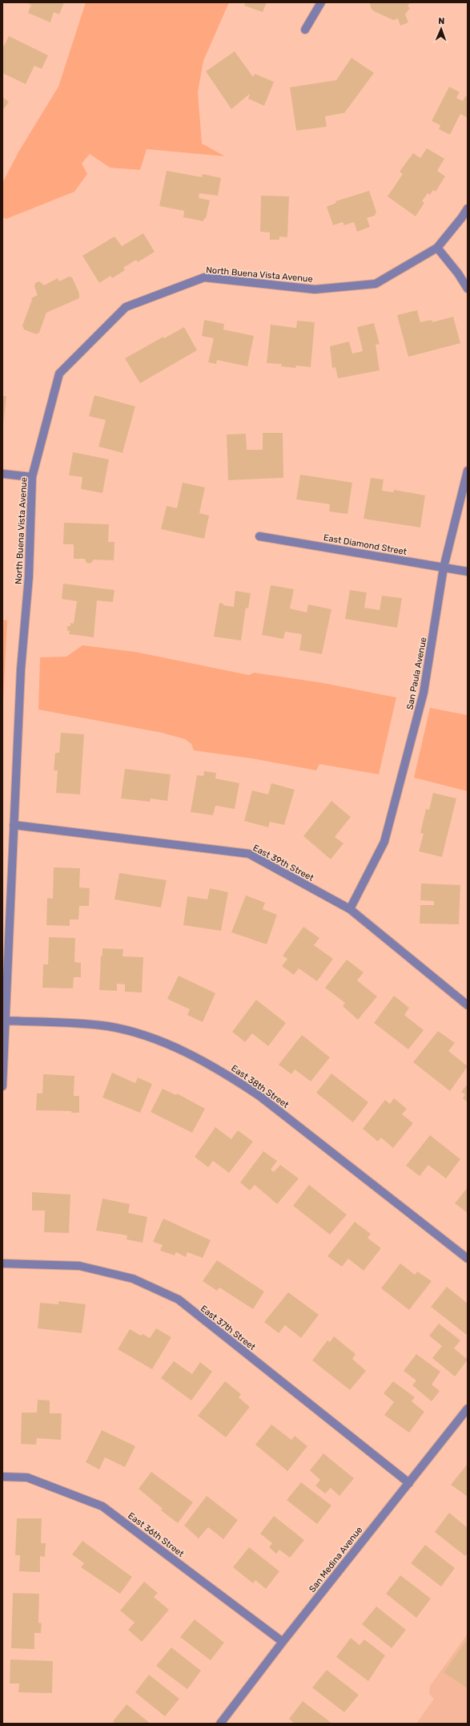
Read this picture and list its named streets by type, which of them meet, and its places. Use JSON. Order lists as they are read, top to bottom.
{
  "streets": {
    "street": [
      "North Buena Vista Avenue",
      "East Diamond Street",
      "San Paula Avenue",
      "East 39th Street",
      "East 38th Street",
      "East 37th Street",
      "East 36th Street",
      "San Medina Avenue"
    ]
  },
  "crossings": [
    ["North Buena Vista Avenue", "East 39th Street"],
    ["North Buena Vista Avenue", "East 38th Street"],
    ["East Diamond Street", "San Paula Avenue"],
    ["San Paula Avenue", "East 39th Street"],
    ["East 37th Street", "San Medina Avenue"],
    ["East 36th Street", "San Medina Avenue"]
  ],
  "north": "top"
}
